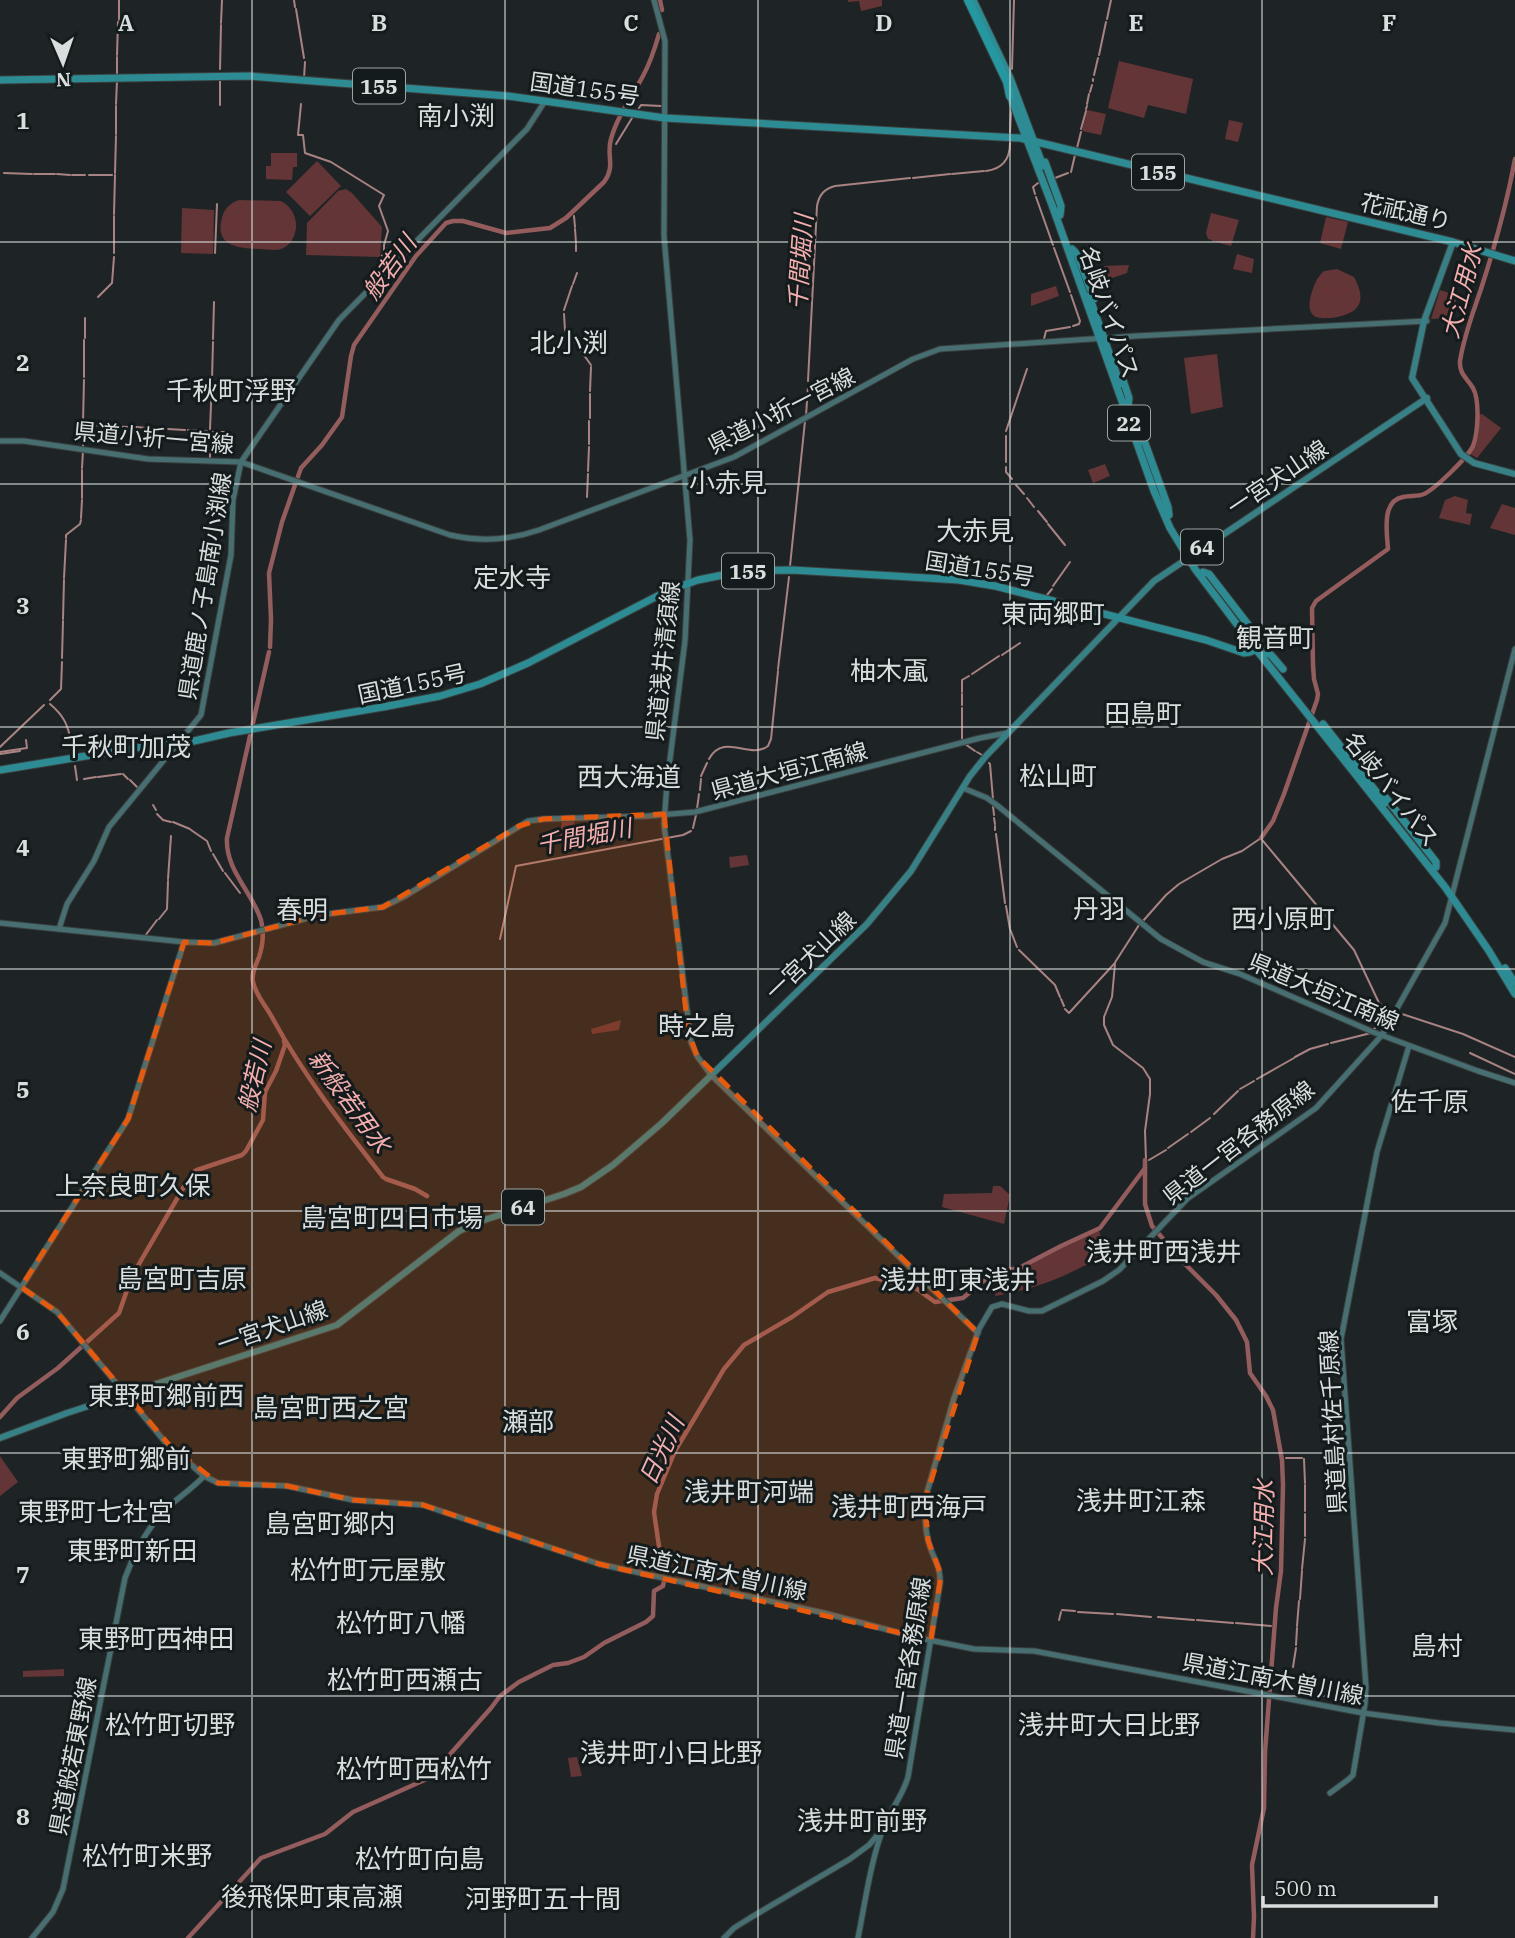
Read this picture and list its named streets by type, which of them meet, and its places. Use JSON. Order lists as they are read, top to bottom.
{
  "streets": {
    "highway": [
      "155",
      "国道155号",
      "花祇通り",
      "名岐バイパス",
      "22"
    ],
    "main road": [
      "県道小折一宮線",
      "一宮犬山線",
      "64",
      "県道鹿ノ子島南小渕線",
      "県道浅井清須線",
      "県道大垣江南線",
      "県道一宮各務原線",
      "県道島村佐千原線",
      "県道江南木曽川線",
      "県道般若東野線"
    ]
  },
  "crossings": [
    ["国道155号", "花祇通り"],
    ["国道155号", "名岐バイパス"],
    ["国道155号", "一宮犬山線"],
    ["国道155号", "県道鹿ノ子島南小渕線"],
    ["国道155号", "県道浅井清須線"],
    ["名岐バイパス", "県道小折一宮線"],
    ["名岐バイパス", "一宮犬山線"],
    ["名岐バイパス", "県道一宮各務原線"],
    ["県道小折一宮線", "県道鹿ノ子島南小渕線"],
    ["県道小折一宮線", "県道浅井清須線"],
    ["一宮犬山線", "県道浅井清須線"],
    ["一宮犬山線", "県道大垣江南線"],
    ["一宮犬山線", "県道江南木曽川線"],
    ["県道浅井清須線", "県道大垣江南線"],
    ["県道浅井清須線", "県道一宮各務原線"],
    ["県道大垣江南線", "県道一宮各務原線"],
    ["県道大垣江南線", "県道島村佐千原線"],
    ["県道一宮各務原線", "県道江南木曽川線"],
    ["県道島村佐千原線", "県道江南木曽川線"],
    ["県道江南木曽川線", "県道般若東野線"]
  ],
  "districts": [
    "南小渕",
    "北小渕",
    "千秋町浮野",
    "小赤見",
    "大赤見",
    "定水寺",
    "東両郷町",
    "観音町",
    "柚木颪",
    "田島町",
    "千秋町加茂",
    "松山町",
    "西大海道",
    "丹羽",
    "春明",
    "西小原町",
    "時之島",
    "佐千原",
    "上奈良町久保",
    "島宮町四日市場",
    "浅井町西浅井",
    "島宮町吉原",
    "浅井町東浅井",
    "富塚",
    "東野町郷前西",
    "島宮町西之宮",
    "瀬部",
    "東野町郷前",
    "浅井町河端",
    "浅井町江森",
    "浅井町西海戸",
    "東野町七社宮",
    "島宮町郷内",
    "東野町新田",
    "松竹町元屋敷",
    "松竹町八幡",
    "東野町西神田",
    "島村",
    "松竹町西瀬古",
    "松竹町切野",
    "浅井町大日比野",
    "浅井町小日比野",
    "松竹町西松竹",
    "浅井町前野",
    "松竹町米野",
    "松竹町向島",
    "後飛保町東高瀬",
    "河野町五十間"
  ],
  "water": [
    "千間堀川",
    "般若川",
    "大江用水",
    "新般若用水",
    "日光川"
  ],
  "scale_bar": "500 m",
  "north": "bottom",
  "grid": {
    "columns": [
      "A",
      "B",
      "C",
      "D",
      "E",
      "F"
    ],
    "rows": [
      "1",
      "2",
      "3",
      "4",
      "5",
      "6",
      "7",
      "8"
    ]
  }
}
